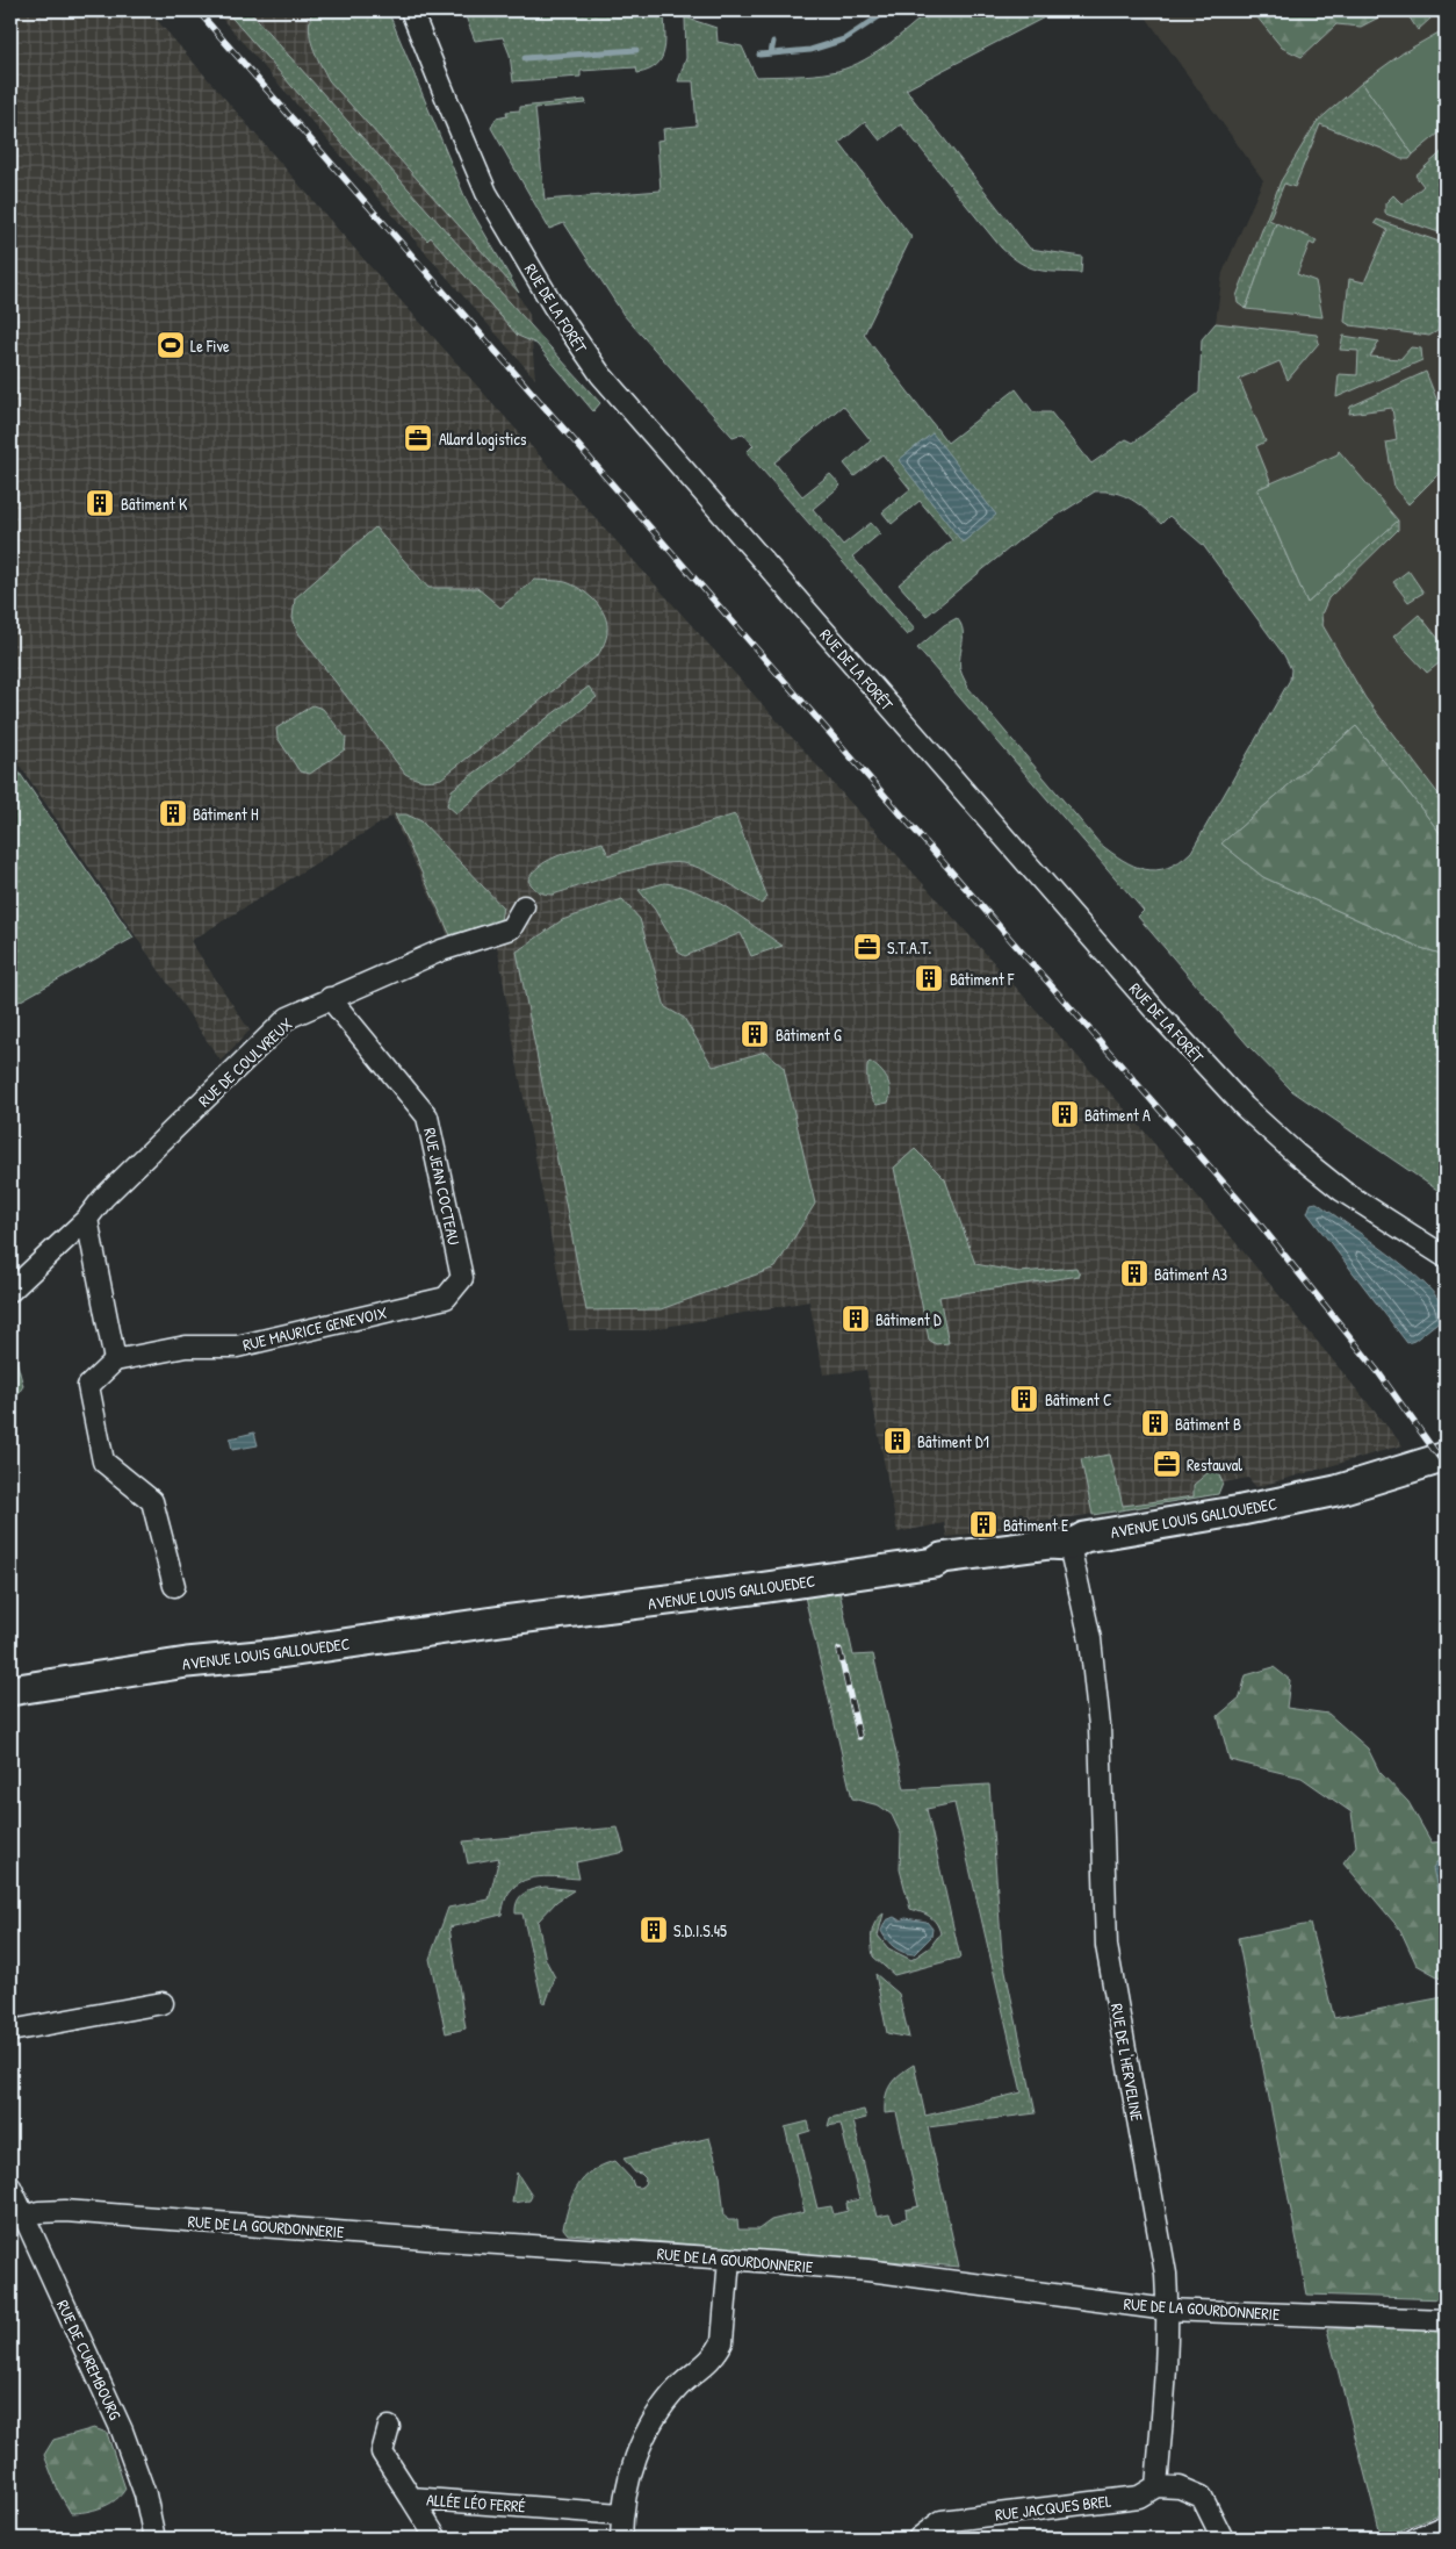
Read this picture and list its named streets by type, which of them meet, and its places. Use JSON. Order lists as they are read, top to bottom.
{
  "streets": {
    "main road": ["AVENUE LOUIS GALLOUEDEC"],
    "street": [
      "RUE DE LA FORÊT",
      "RUE DE COULVREUX",
      "RUE JEAN COCTEAU",
      "RUE MAURICE GENEVOIX",
      "RUE DE L'HERVELINE",
      "RUE DE LA GOURDONNERIE",
      "RUE DE CUREMBOURG",
      "ALLÉE LÉO FERRÉ",
      "RUE JACQUES BREL"
    ]
  },
  "crossings": [
    ["RUE DE COULVREUX", "RUE JEAN COCTEAU"],
    ["RUE JEAN COCTEAU", "RUE MAURICE GENEVOIX"],
    ["AVENUE LOUIS GALLOUEDEC", "RUE DE L'HERVELINE"],
    ["RUE DE L'HERVELINE", "RUE DE LA GOURDONNERIE"],
    ["RUE DE L'HERVELINE", "RUE JACQUES BREL"],
    ["RUE DE LA GOURDONNERIE", "RUE DE CUREMBOURG"]
  ],
  "places": {
    "sports": ["Le Five"],
    "office": ["Allard logistics", "S.T.A.T.", "Restauval"],
    "building": [
      "Bâtiment K",
      "Bâtiment H",
      "Bâtiment F",
      "Bâtiment G",
      "Bâtiment A",
      "Bâtiment A3",
      "Bâtiment D",
      "Bâtiment C",
      "Bâtiment B",
      "Bâtiment D1",
      "Bâtiment E",
      "S.D.I.S.45"
    ]
  }
}
